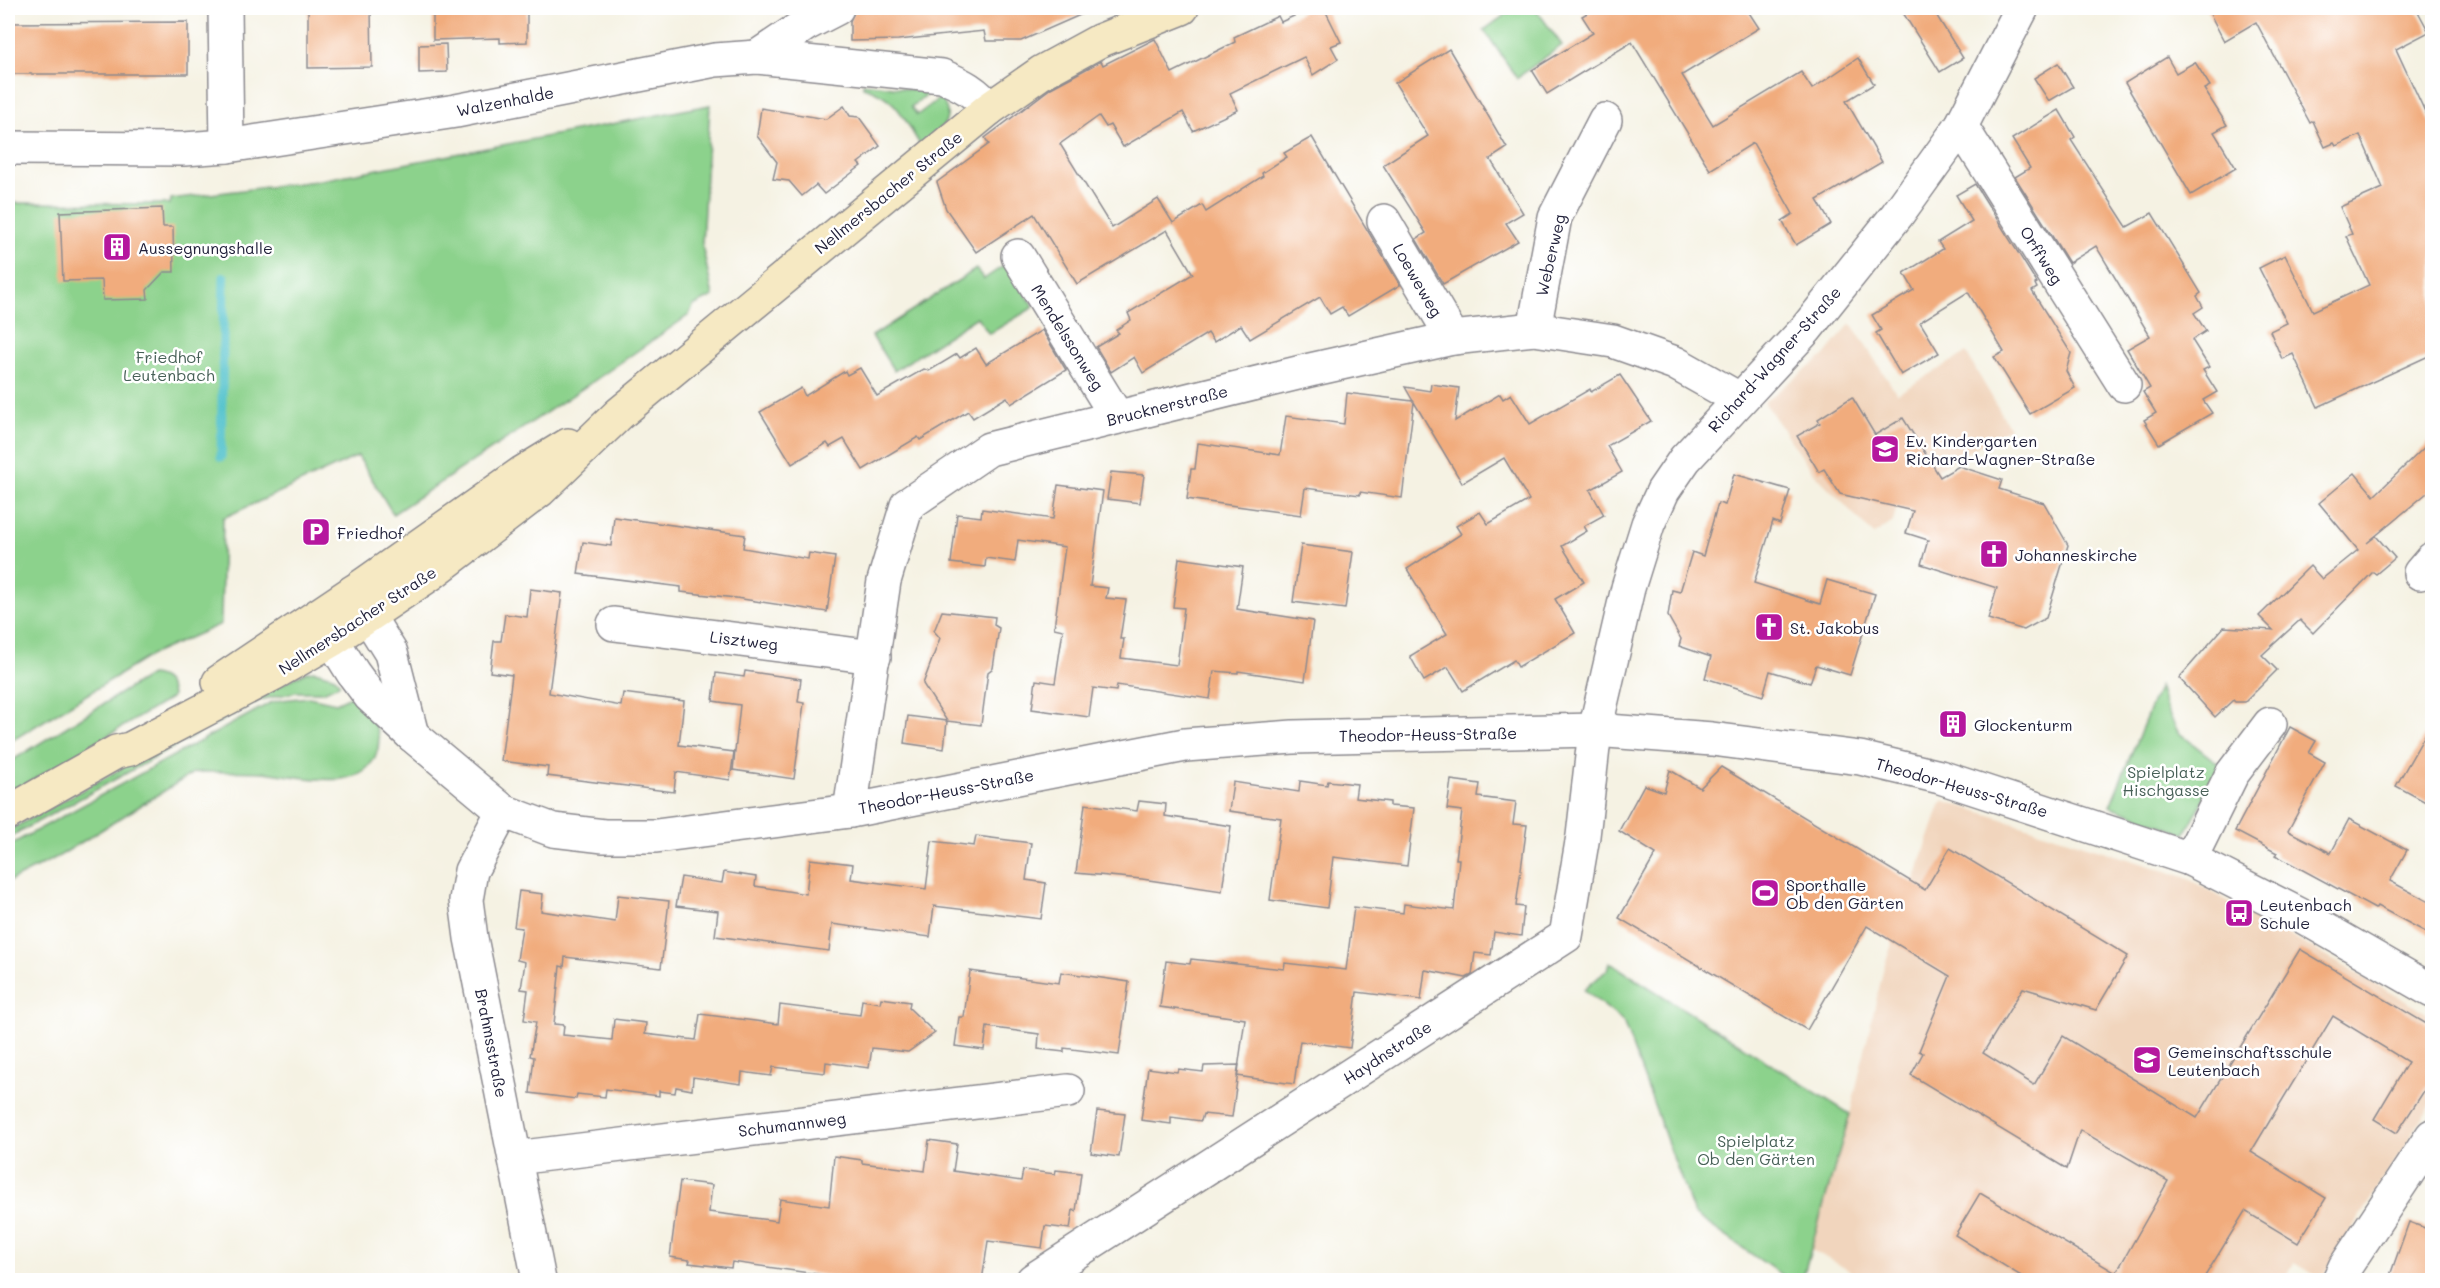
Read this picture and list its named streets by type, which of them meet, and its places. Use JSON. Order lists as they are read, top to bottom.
{
  "streets": {
    "street": [
      "Walzenhalde",
      "Nellmersbacher Straße",
      "Weberweg",
      "Orffweg",
      "Loeweweg",
      "Mendelssonweg",
      "Richard-Wagner-Straße",
      "Brucknerstraße",
      "Lisztweg",
      "Theodor-Heuss-Straße",
      "Brahmsstraße",
      "Haydnstraße",
      "Schumannweg"
    ]
  },
  "crossings": [
    ["Walzenhalde", "Nellmersbacher Straße"],
    ["Nellmersbacher Straße", "Theodor-Heuss-Straße"],
    ["Weberweg", "Brucknerstraße"],
    ["Orffweg", "Richard-Wagner-Straße"],
    ["Loeweweg", "Brucknerstraße"],
    ["Mendelssonweg", "Brucknerstraße"],
    ["Richard-Wagner-Straße", "Brucknerstraße"],
    ["Richard-Wagner-Straße", "Theodor-Heuss-Straße"],
    ["Richard-Wagner-Straße", "Haydnstraße"],
    ["Brucknerstraße", "Lisztweg"],
    ["Brucknerstraße", "Theodor-Heuss-Straße"],
    ["Theodor-Heuss-Straße", "Brahmsstraße"],
    ["Theodor-Heuss-Straße", "Haydnstraße"],
    ["Brahmsstraße", "Schumannweg"]
  ],
  "parks": ["Friedhof Leutenbach", "Spielplatz Hischgasse", "Spielplatz Ob den Gärten"],
  "places": {
    "building": ["Aussegnungshalle", "Glockenturm"],
    "school or university": ["Ev. Kindergarten Richard-Wagner-Straße", "Gemeinschaftsschule Leutenbach"],
    "parking": ["Friedhof"],
    "church": ["Johanneskirche", "St. Jakobus"],
    "sports": ["Sporthalle Ob den Gärten"],
    "bus stop": ["Leutenbach Schule"]
  }
}
